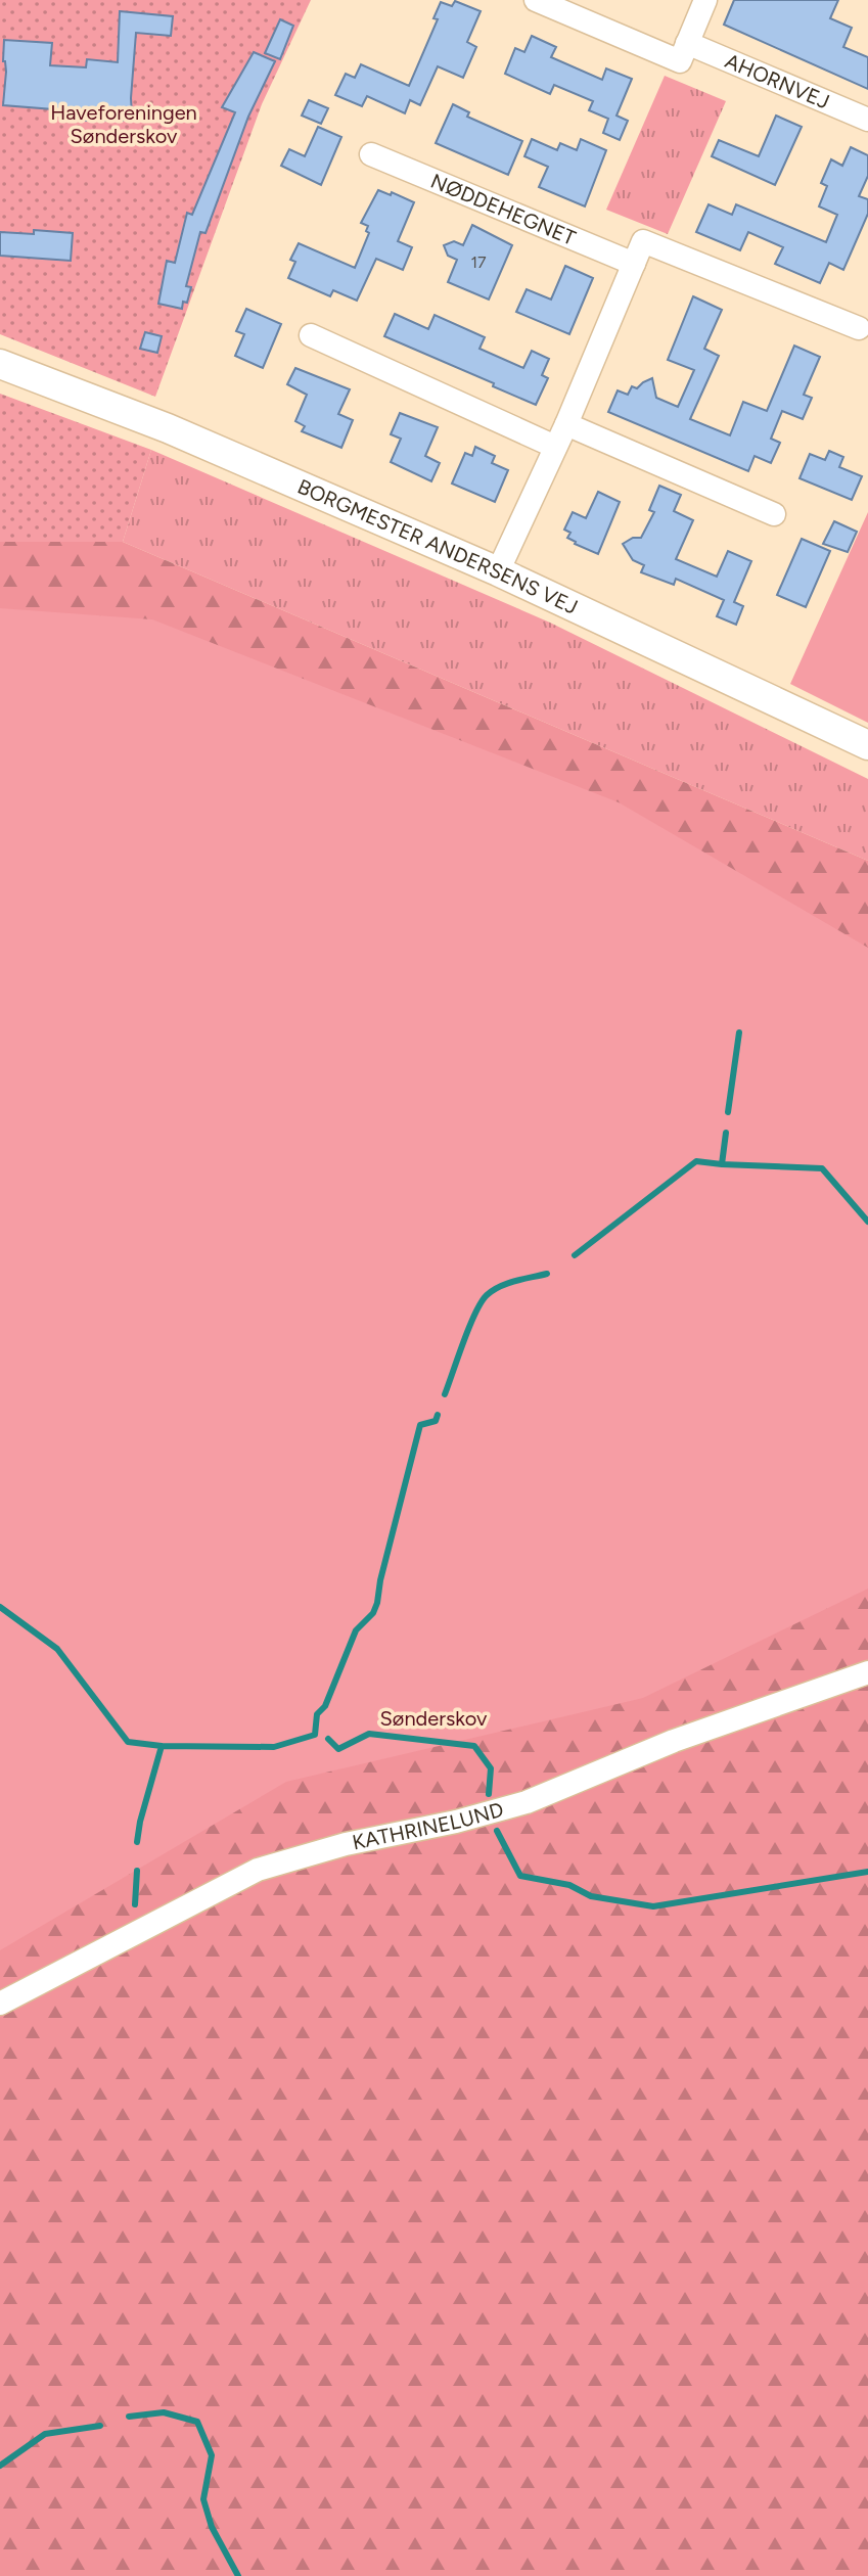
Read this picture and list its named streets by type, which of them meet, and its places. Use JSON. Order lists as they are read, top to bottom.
{
  "streets": {
    "street": [
      "AHORNVEJ",
      "NØDDEHEGNET",
      "BORGMESTER ANDERSENS VEJ",
      "KATHRINELUND"
    ]
  },
  "parks": ["Haveforeningen Sønderskov", "Sønderskov"],
  "house_numbers": ["17"]
}
